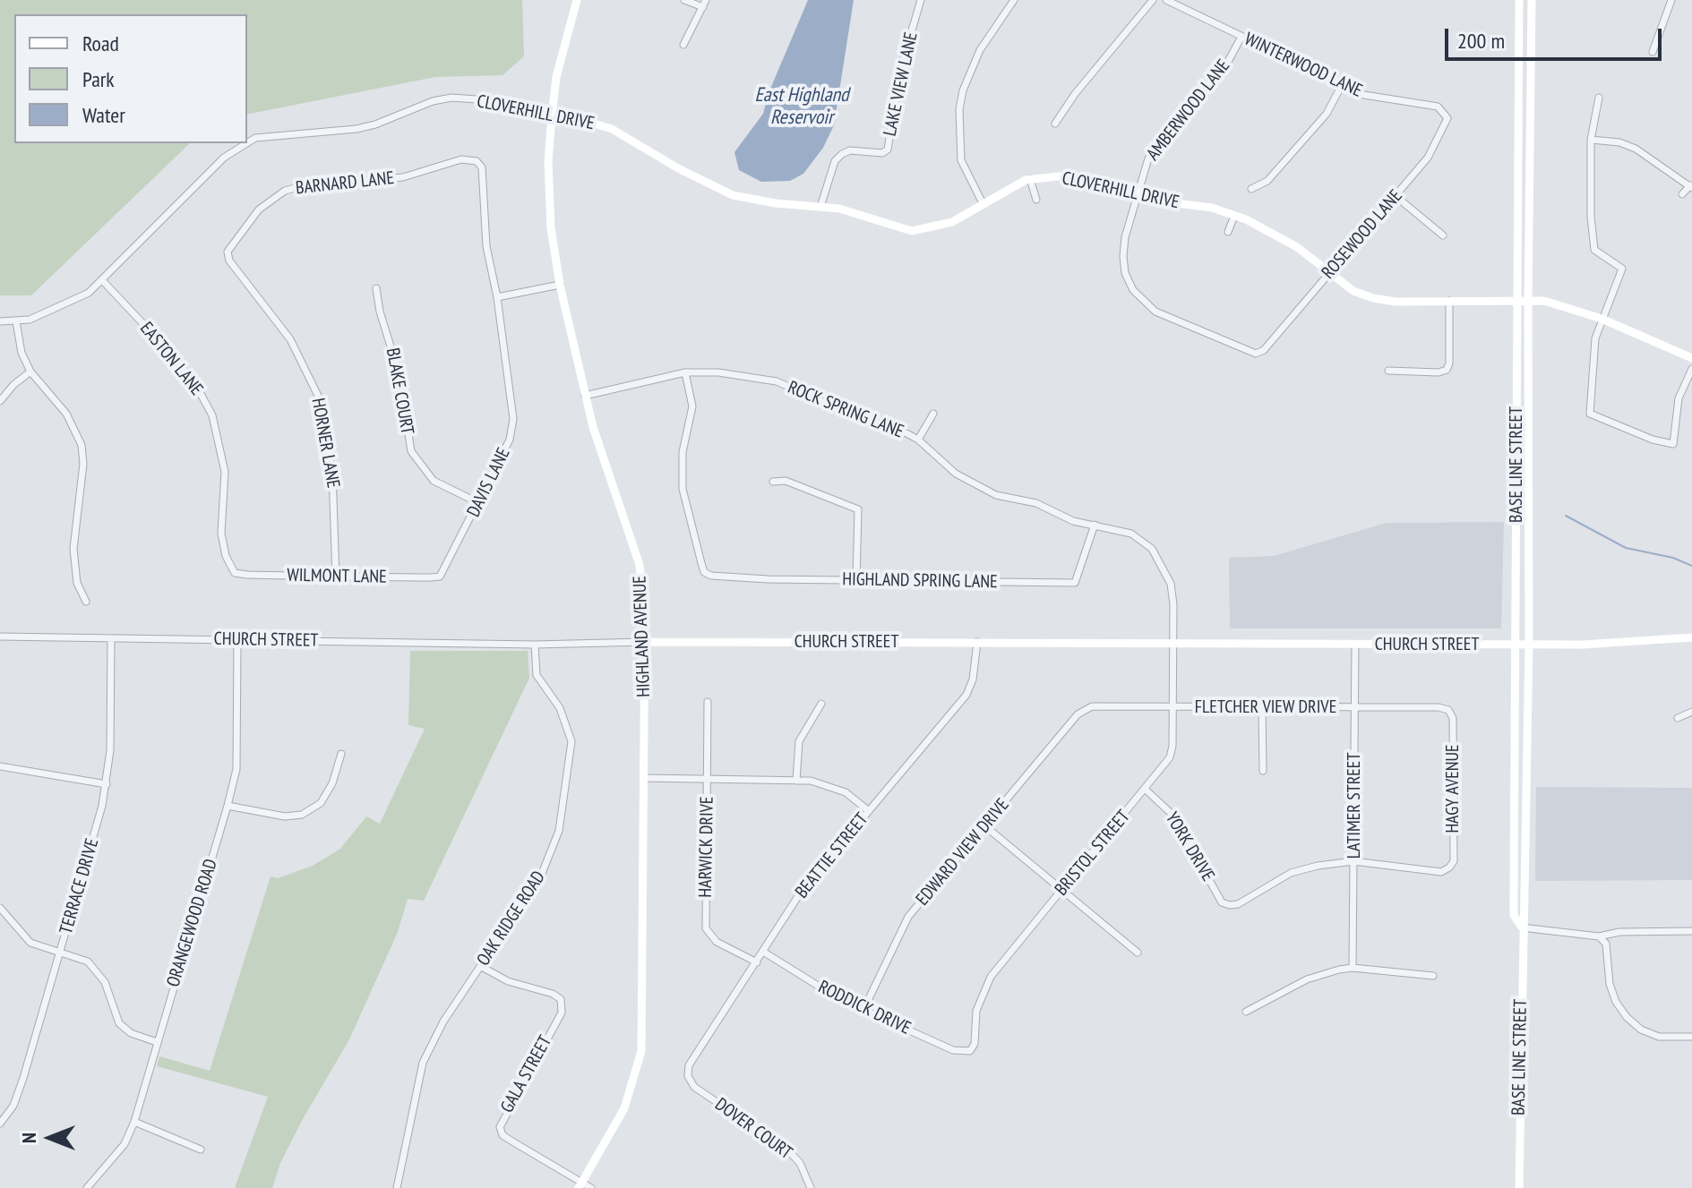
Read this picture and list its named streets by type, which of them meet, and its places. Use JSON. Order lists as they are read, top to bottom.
{
  "streets": {
    "main road": [
      "CLOVERHILL DRIVE",
      "BASE LINE STREET",
      "HIGHLAND AVENUE",
      "CHURCH STREET"
    ],
    "street": [
      "WINTERWOOD LANE",
      "LAKE VIEW LANE",
      "AMBERWOOD LANE",
      "BARNARD LANE",
      "ROSEWOOD LANE",
      "EASTON LANE",
      "BLAKE COURT",
      "ROCK SPRING LANE",
      "HORNER LANE",
      "DAVIS LANE",
      "WILMONT LANE",
      "HIGHLAND SPRING LANE",
      "FLETCHER VIEW DRIVE",
      "HAGY AVENUE",
      "LATIMER STREET",
      "HARWICK DRIVE",
      "YORK DRIVE",
      "EDWARD VIEW DRIVE",
      "BRISTOL STREET",
      "BEATTIE STREET",
      "TERRACE DRIVE",
      "OAK RIDGE ROAD",
      "ORANGEWOOD ROAD",
      "RODDICK DRIVE",
      "GALA STREET",
      "DOVER COURT"
    ]
  },
  "crossings": [
    ["WINTERWOOD LANE", "AMBERWOOD LANE"],
    ["WINTERWOOD LANE", "ROSEWOOD LANE"],
    ["LAKE VIEW LANE", "CLOVERHILL DRIVE"],
    ["AMBERWOOD LANE", "CLOVERHILL DRIVE"],
    ["AMBERWOOD LANE", "ROSEWOOD LANE"],
    ["CLOVERHILL DRIVE", "ROSEWOOD LANE"],
    ["CLOVERHILL DRIVE", "EASTON LANE"],
    ["CLOVERHILL DRIVE", "BASE LINE STREET"],
    ["CLOVERHILL DRIVE", "HIGHLAND AVENUE"],
    ["BARNARD LANE", "HORNER LANE"],
    ["BARNARD LANE", "DAVIS LANE"],
    ["EASTON LANE", "WILMONT LANE"],
    ["BLAKE COURT", "DAVIS LANE"],
    ["ROCK SPRING LANE", "HIGHLAND SPRING LANE"],
    ["ROCK SPRING LANE", "HIGHLAND AVENUE"],
    ["ROCK SPRING LANE", "CHURCH STREET"],
    ["ROCK SPRING LANE", "BRISTOL STREET"],
    ["HORNER LANE", "WILMONT LANE"],
    ["BASE LINE STREET", "CHURCH STREET"],
    ["DAVIS LANE", "WILMONT LANE"],
    ["HIGHLAND AVENUE", "CHURCH STREET"],
    ["HIGHLAND AVENUE", "GALA STREET"],
    ["CHURCH STREET", "LATIMER STREET"],
    ["CHURCH STREET", "BRISTOL STREET"],
    ["CHURCH STREET", "BEATTIE STREET"],
    ["CHURCH STREET", "TERRACE DRIVE"],
    ["CHURCH STREET", "OAK RIDGE ROAD"],
    ["CHURCH STREET", "ORANGEWOOD ROAD"],
    ["FLETCHER VIEW DRIVE", "HAGY AVENUE"],
    ["FLETCHER VIEW DRIVE", "LATIMER STREET"],
    ["FLETCHER VIEW DRIVE", "EDWARD VIEW DRIVE"],
    ["FLETCHER VIEW DRIVE", "BRISTOL STREET"],
    ["HAGY AVENUE", "LATIMER STREET"],
    ["HAGY AVENUE", "YORK DRIVE"],
    ["LATIMER STREET", "YORK DRIVE"],
    ["HARWICK DRIVE", "BEATTIE STREET"],
    ["YORK DRIVE", "BRISTOL STREET"],
    ["EDWARD VIEW DRIVE", "RODDICK DRIVE"],
    ["BRISTOL STREET", "RODDICK DRIVE"],
    ["BEATTIE STREET", "RODDICK DRIVE"],
    ["BEATTIE STREET", "DOVER COURT"],
    ["OAK RIDGE ROAD", "GALA STREET"]
  ],
  "water": ["East Highland Reservoir"],
  "legend": ["Road", "Park", "Water"],
  "scale_bar": "200 m",
  "north": "left"
}
